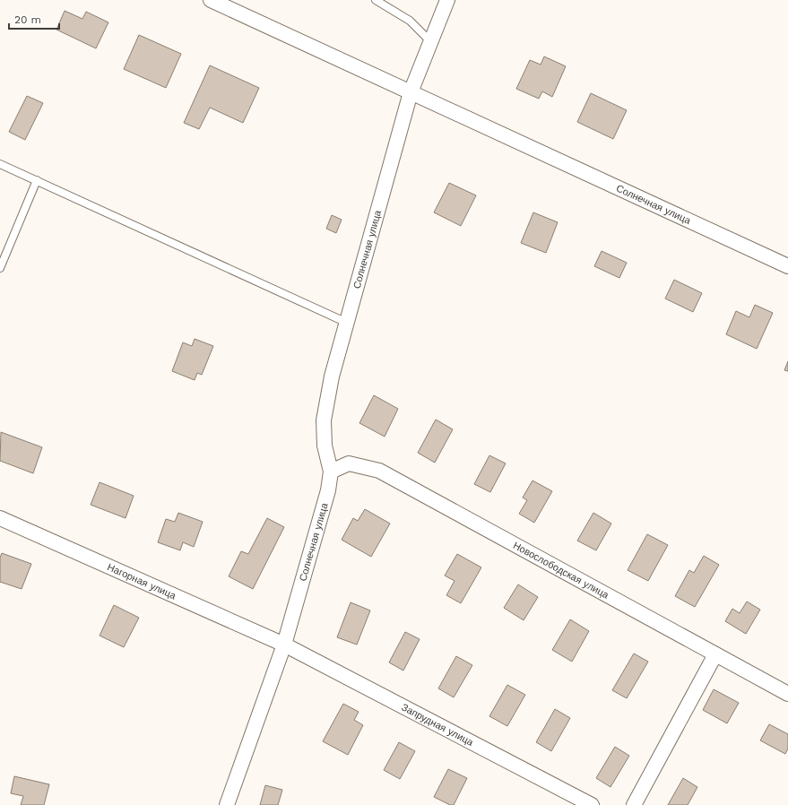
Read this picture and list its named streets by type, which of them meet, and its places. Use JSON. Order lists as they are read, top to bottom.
{
  "streets": {
    "street": [
      "Солнечная улица",
      "Новослободская улица",
      "Нагорная улица",
      "Запрудная улица"
    ]
  },
  "crossings": [
    ["Солнечная улица", "Новослободская улица"],
    ["Солнечная улица", "Нагорная улица"],
    ["Солнечная улица", "Запрудная улица"],
    ["Нагорная улица", "Запрудная улица"]
  ],
  "scale_bar": "20 m"
}
